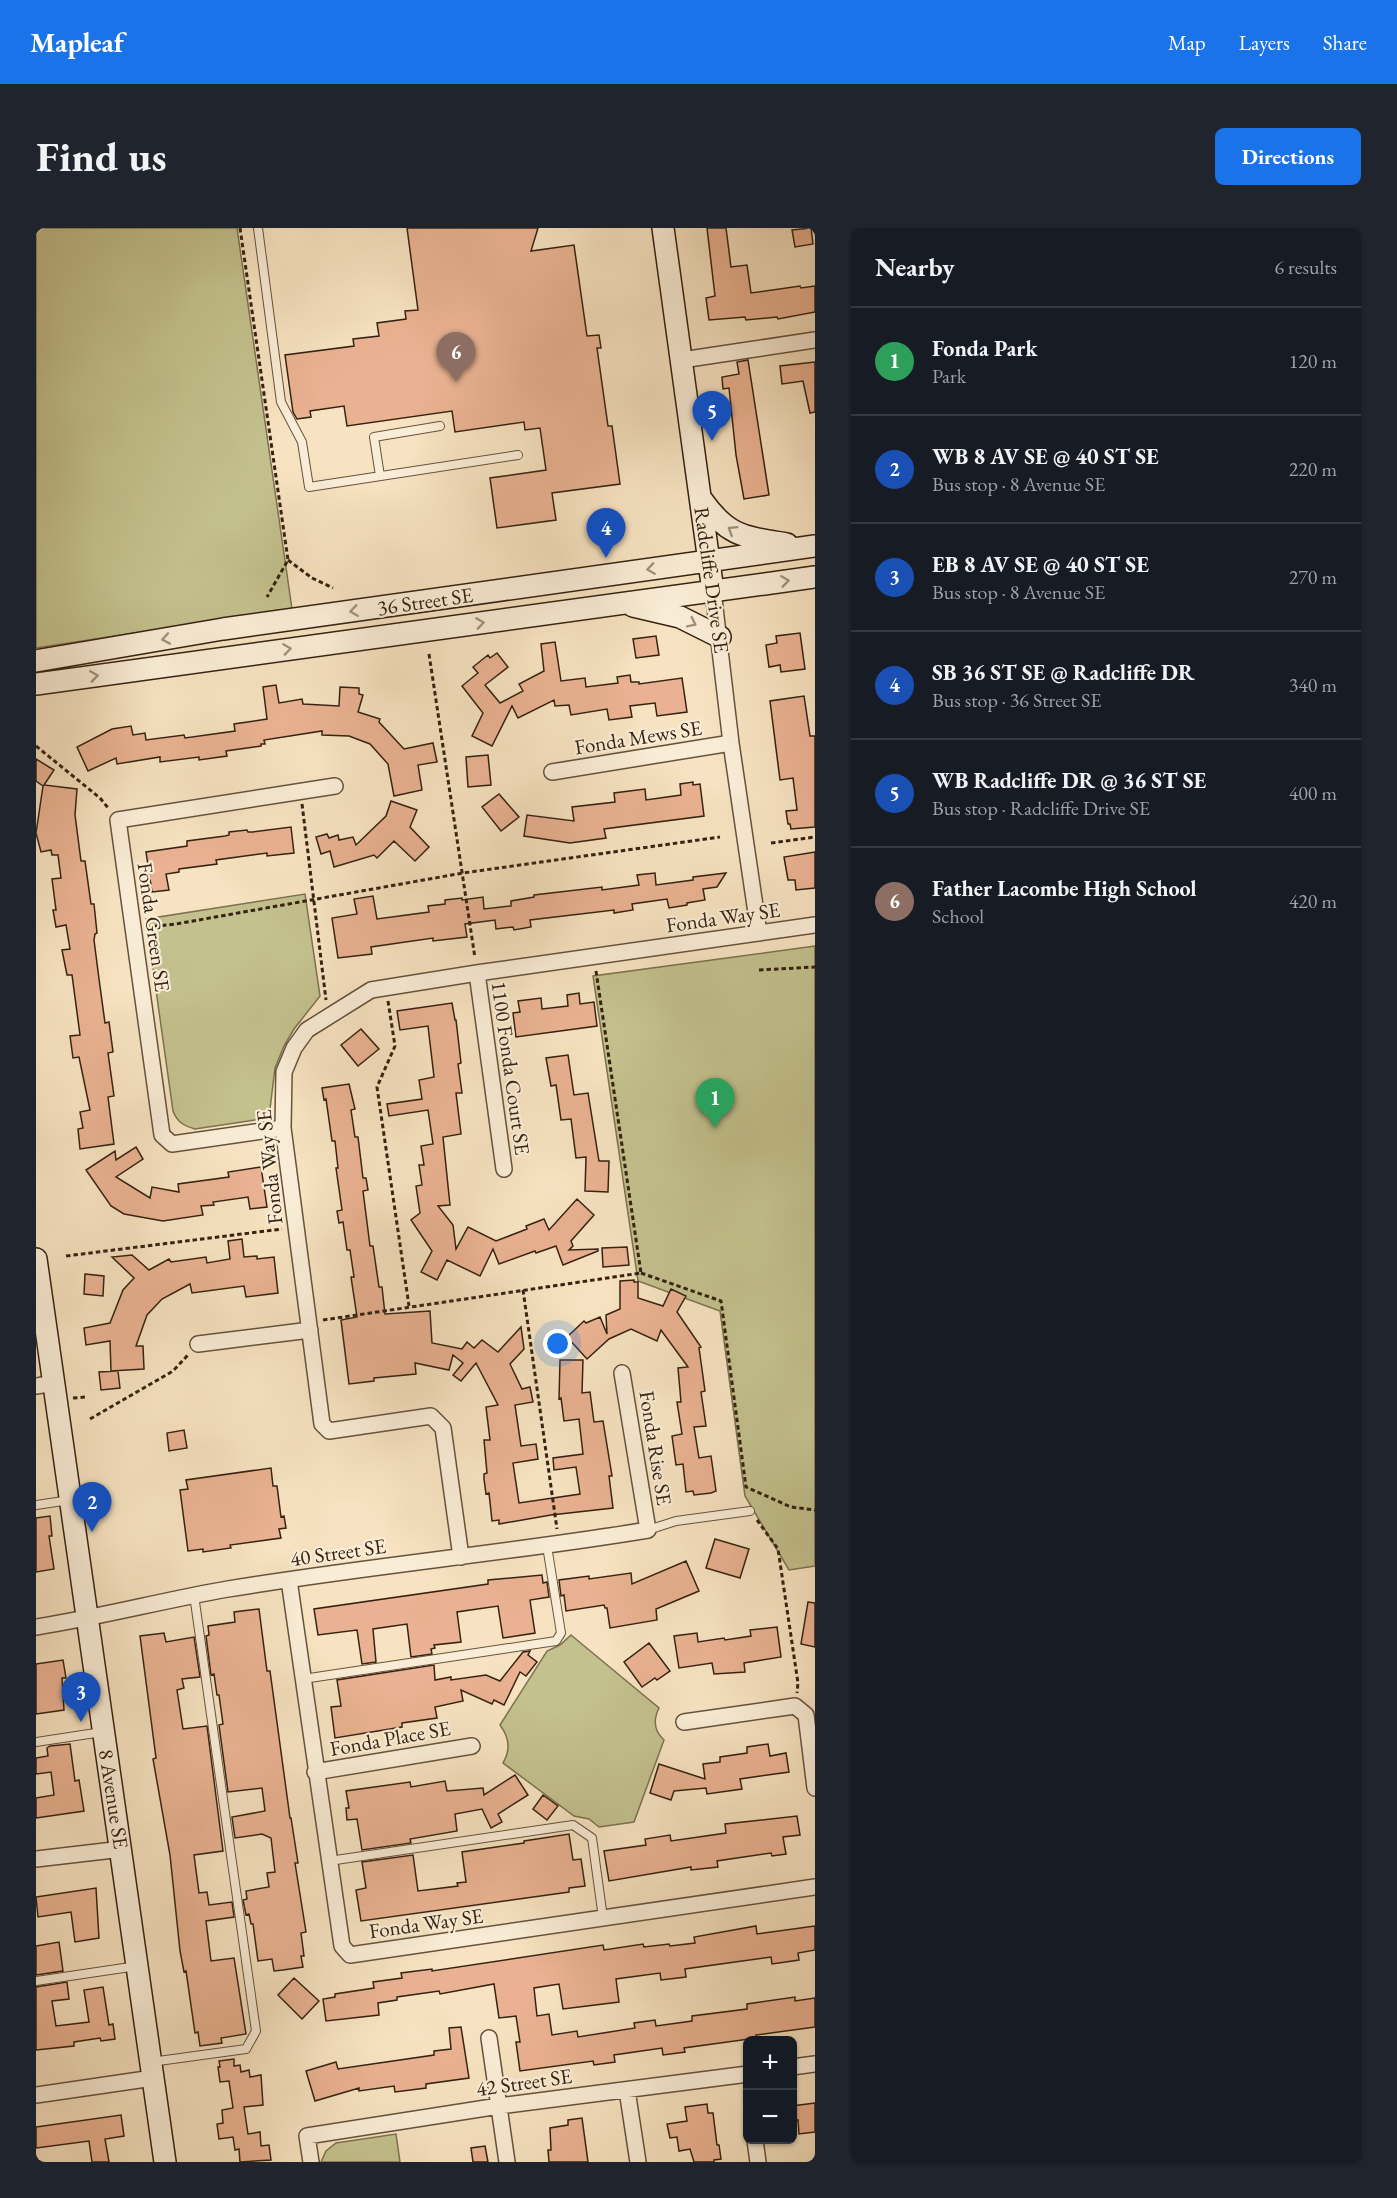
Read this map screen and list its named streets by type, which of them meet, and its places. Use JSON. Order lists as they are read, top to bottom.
{
  "streets": {
    "main road": ["Radcliffe Drive SE", "36 Street SE", "8 Avenue SE"],
    "street": [
      "Fonda Mews SE",
      "Fonda Way SE",
      "Fonda Green SE",
      "1100 Fonda Court SE",
      "Fonda Rise SE",
      "40 Street SE",
      "Fonda Place SE",
      "42 Street SE"
    ]
  },
  "crossings": [
    ["Radcliffe Drive SE", "36 Street SE"],
    ["Radcliffe Drive SE", "Fonda Mews SE"],
    ["Radcliffe Drive SE", "Fonda Way SE"],
    ["Fonda Way SE", "Fonda Green SE"],
    ["Fonda Way SE", "1100 Fonda Court SE"],
    ["Fonda Way SE", "40 Street SE"],
    ["Fonda Way SE", "Fonda Place SE"],
    ["Fonda Rise SE", "40 Street SE"],
    ["40 Street SE", "8 Avenue SE"]
  ],
  "page": {
    "header": "Mapleaf",
    "nav": ["Map", "Layers", "Share"],
    "buttons": "Directions",
    "title": "Find us",
    "heading": ["Nearby", "6 results"],
    "list": [
      {
        "mark": "1",
        "name": "Fonda Park",
        "note": "Park",
        "value": "120 m"
      },
      {
        "mark": "2",
        "name": "WB 8 AV SE @ 40 ST SE",
        "note": "Bus stop · 8 Avenue SE",
        "value": "220 m"
      },
      {
        "mark": "3",
        "name": "EB 8 AV SE @ 40 ST SE",
        "note": "Bus stop · 8 Avenue SE",
        "value": "270 m"
      },
      {
        "mark": "4",
        "name": "SB 36 ST SE @ Radcliffe DR",
        "note": "Bus stop · 36 Street SE",
        "value": "340 m"
      },
      {
        "mark": "5",
        "name": "WB Radcliffe DR @ 36 ST SE",
        "note": "Bus stop · Radcliffe Drive SE",
        "value": "400 m"
      },
      {
        "mark": "6",
        "name": "Father Lacombe High School",
        "note": "School",
        "value": "420 m"
      }
    ],
    "pins": [
      "6",
      "5",
      "4",
      "1",
      "2",
      "3"
    ],
    "map_buttons": ["+", "−"]
  }
}
